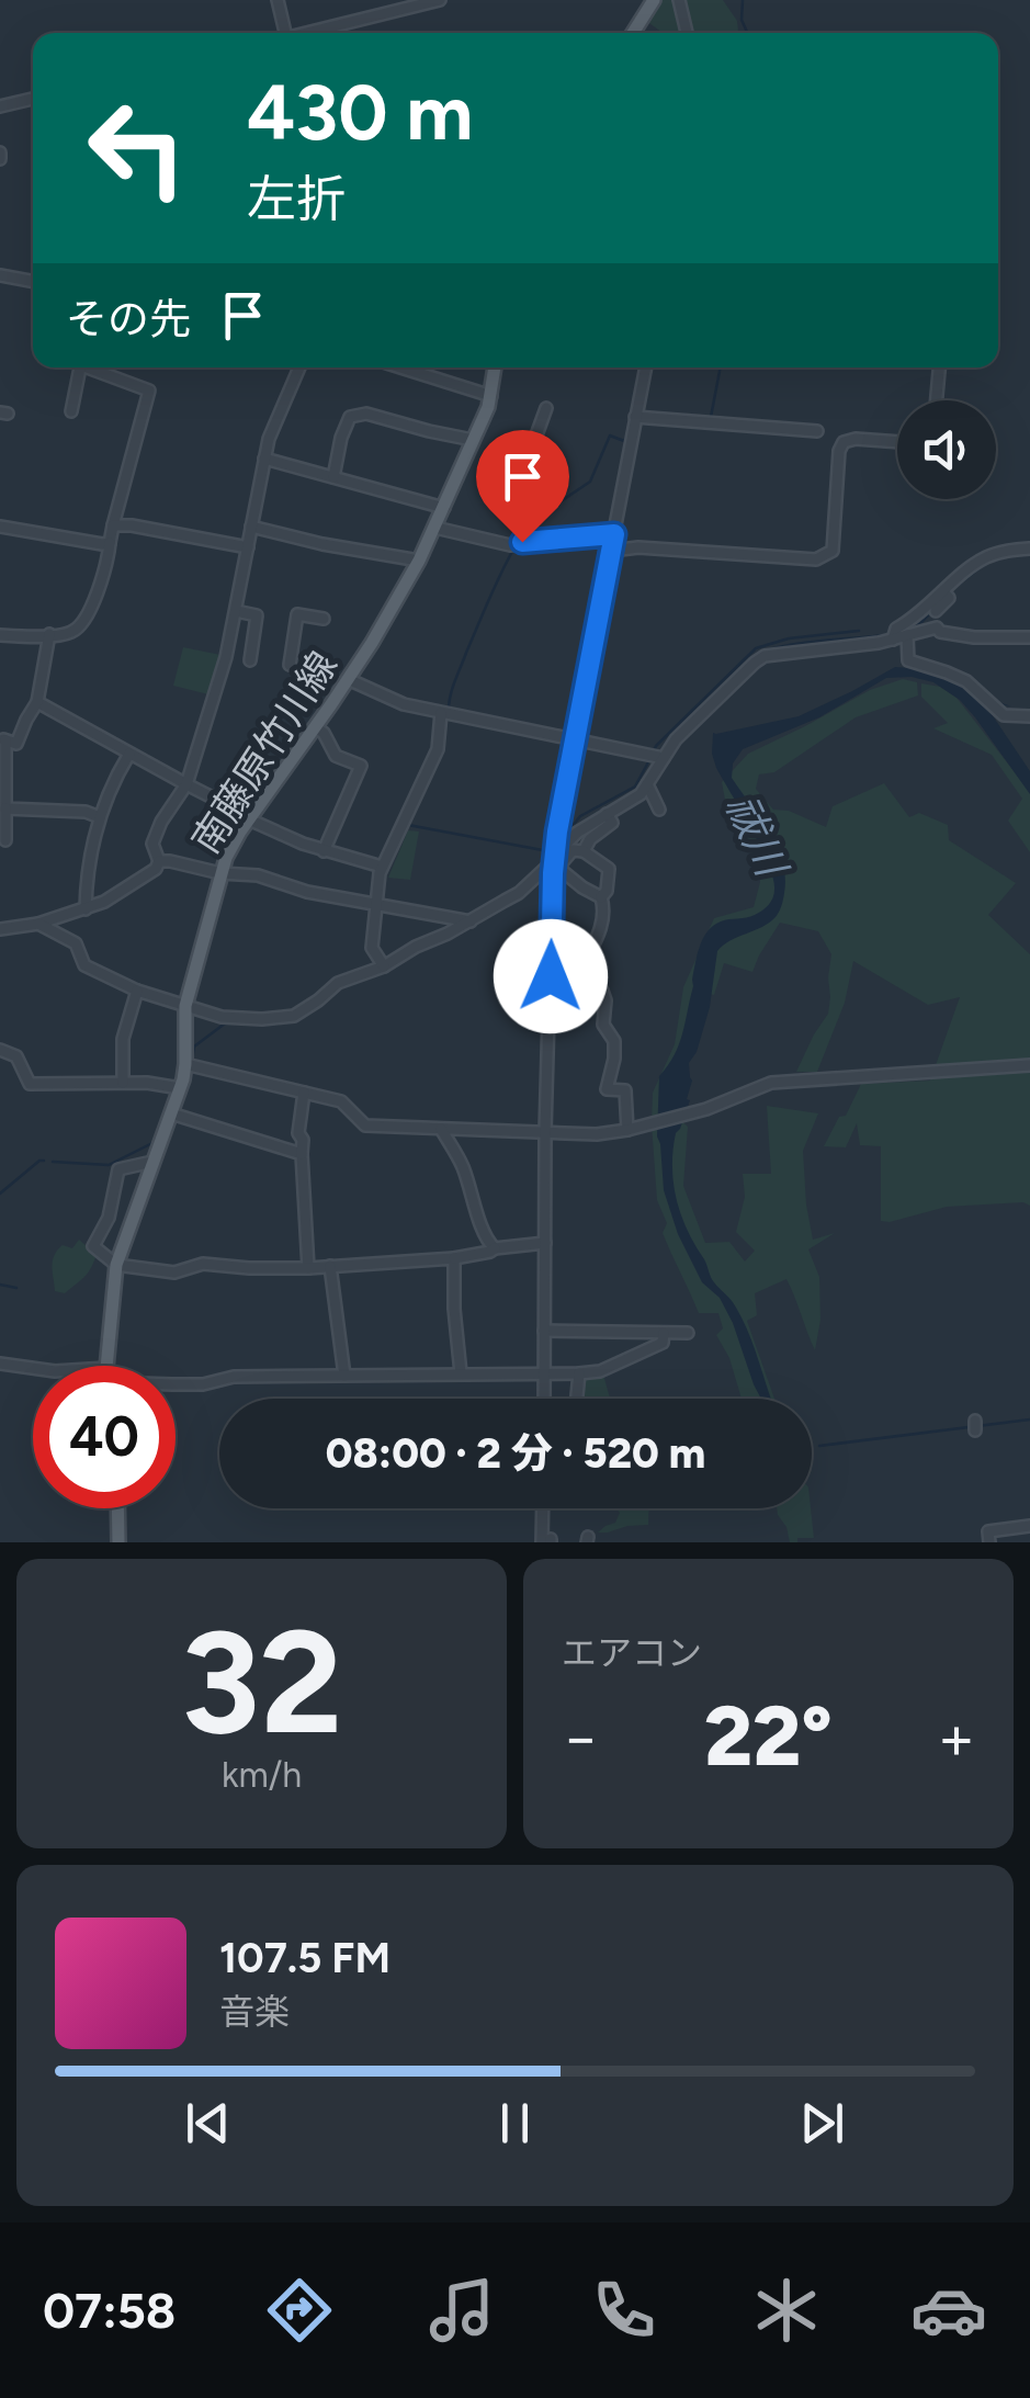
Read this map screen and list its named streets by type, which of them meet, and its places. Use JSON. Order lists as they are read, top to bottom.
{
  "streets": {
    "main road": ["南藤原竹川線"]
  },
  "water": ["祓川"],
  "page": {
    "turn": ["430 m", "左折"],
    "then": "その先",
    "limit": "40",
    "trip": "08:00 · 2 分 · 520 m",
    "tile": [
      ["32", "km/h"],
      "エアコン"
    ],
    "heat": ["−", "22°", "+"],
    "song": ["107.5 FM", "音楽"],
    "tabs": "07:58"
  }
}
